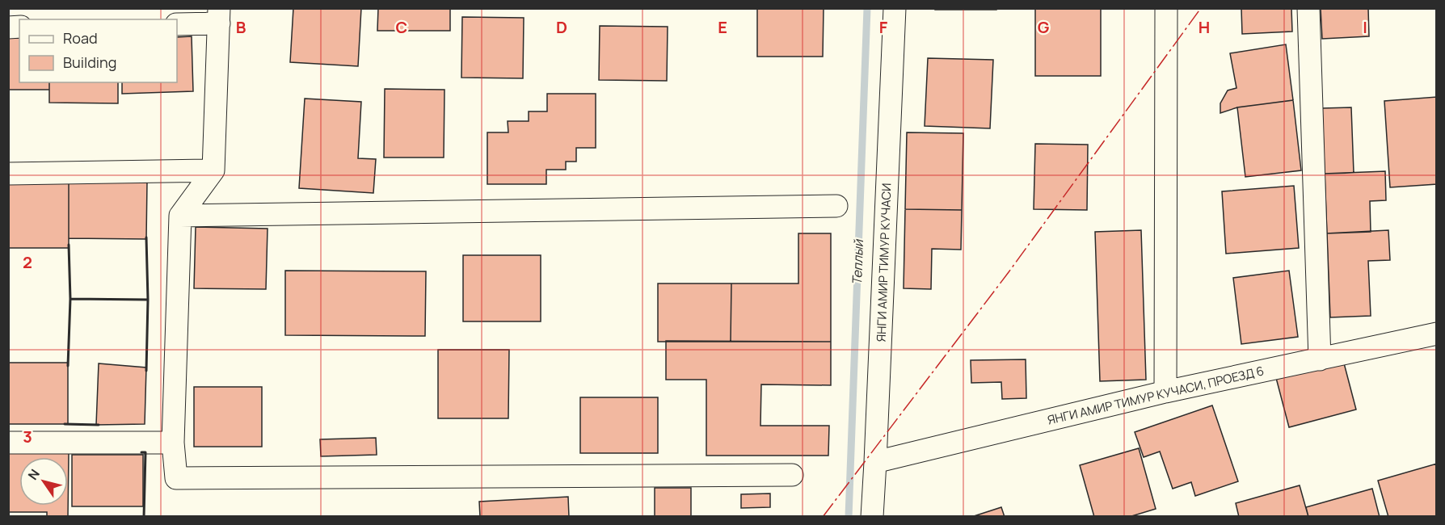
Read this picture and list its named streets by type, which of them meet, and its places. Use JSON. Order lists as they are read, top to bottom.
{
  "streets": {
    "street": ["ЯНГИ АМИР ТИМУР КУЧАСИ", "ЯНГИ АМИР ТИМУР КУЧАСИ, ПРОЕЗД 6"]
  },
  "crossings": [
    ["ЯНГИ АМИР ТИМУР КУЧАСИ", "ЯНГИ АМИР ТИМУР КУЧАСИ, ПРОЕЗД 6"]
  ],
  "water": ["Теплый"],
  "legend": ["Road", "Building"],
  "north": "top left",
  "grid": {
    "columns": [
      "B",
      "C",
      "D",
      "E",
      "F",
      "G",
      "H",
      "I"
    ],
    "rows": ["2", "3"]
  }
}
